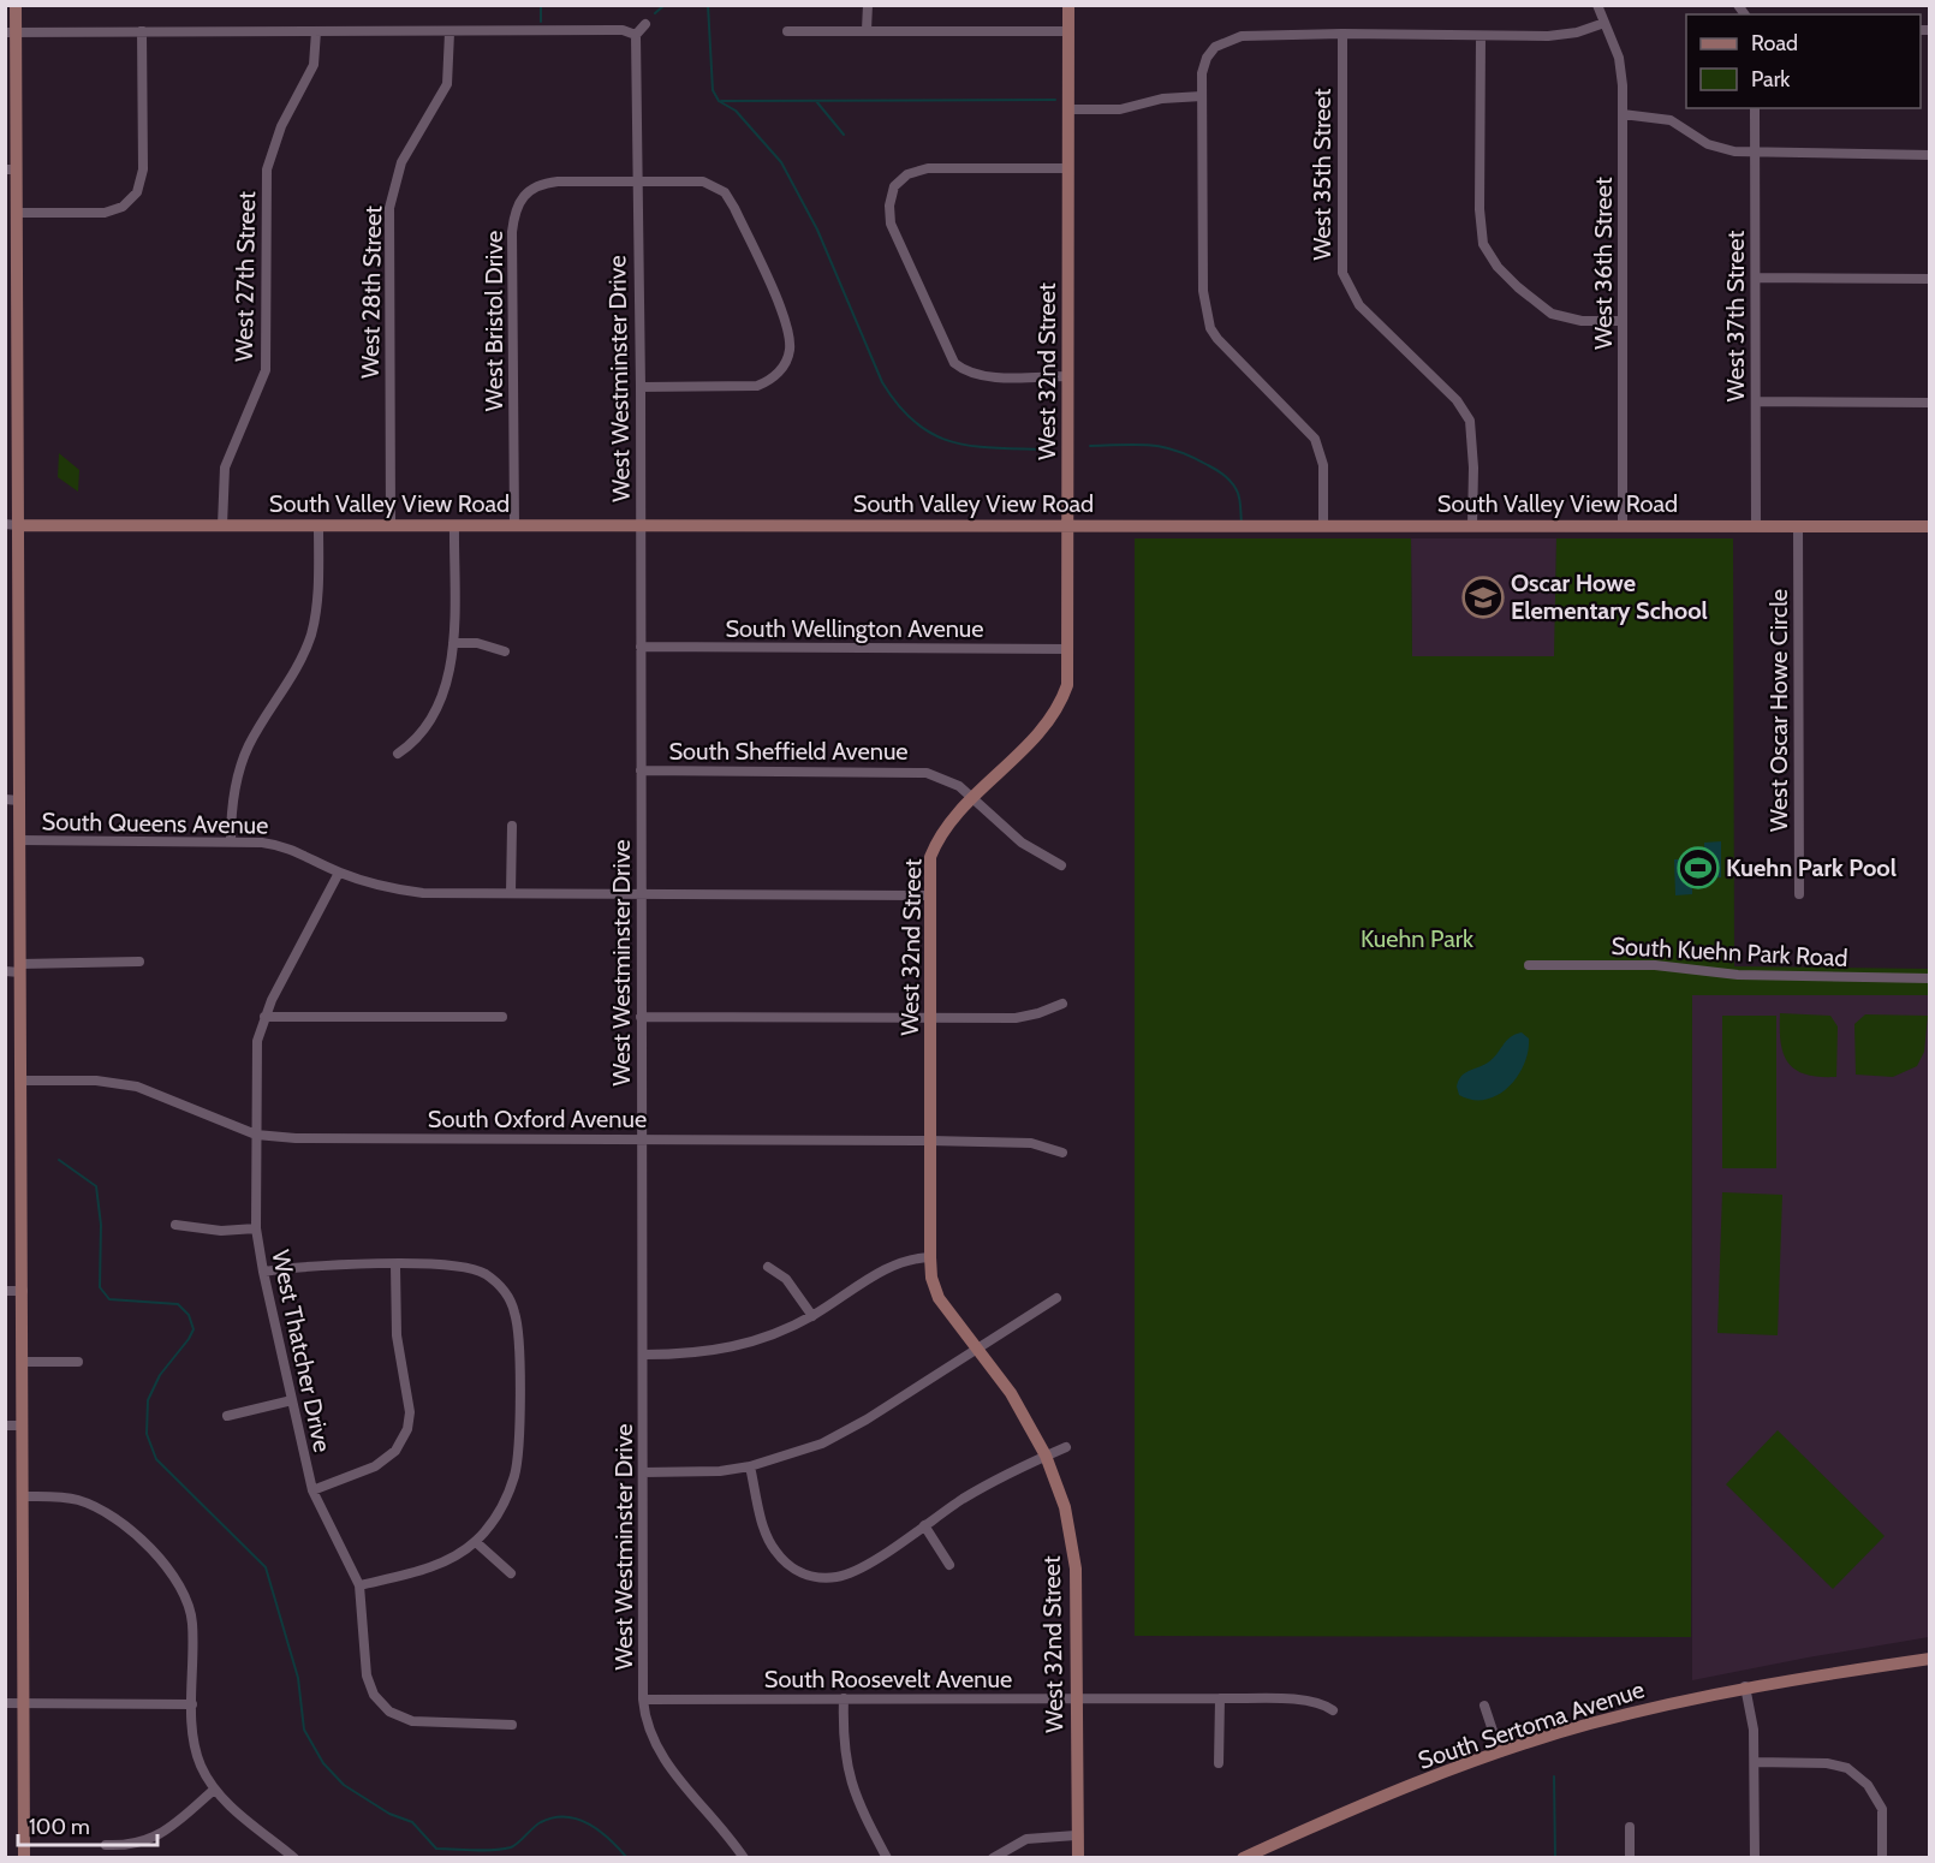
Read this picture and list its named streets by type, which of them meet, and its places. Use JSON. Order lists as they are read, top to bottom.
{
  "streets": {
    "street": [
      "West 35th Street",
      "West 36th Street",
      "West 27th Street",
      "West 28th Street",
      "West 37th Street",
      "West Bristol Drive",
      "West 32nd Street",
      "West Westminster Drive",
      "South Valley View Road",
      "South Wellington Avenue",
      "West Oscar Howe Circle",
      "South Sheffield Avenue",
      "South Queens Avenue",
      "South Kuehn Park Road",
      "South Oxford Avenue",
      "West Thatcher Drive",
      "South Roosevelt Avenue",
      "South Sertoma Avenue"
    ]
  },
  "crossings": [
    ["West 35th Street", "South Valley View Road"],
    ["West 36th Street", "South Valley View Road"],
    ["West 27th Street", "South Valley View Road"],
    ["West 28th Street", "South Valley View Road"],
    ["West 37th Street", "South Valley View Road"],
    ["West Bristol Drive", "West Westminster Drive"],
    ["West Bristol Drive", "South Valley View Road"],
    ["West 32nd Street", "South Valley View Road"],
    ["West 32nd Street", "South Wellington Avenue"],
    ["West 32nd Street", "South Sheffield Avenue"],
    ["West 32nd Street", "South Queens Avenue"],
    ["West 32nd Street", "South Oxford Avenue"],
    ["West 32nd Street", "South Roosevelt Avenue"],
    ["West Westminster Drive", "South Valley View Road"],
    ["West Westminster Drive", "South Wellington Avenue"],
    ["West Westminster Drive", "South Sheffield Avenue"],
    ["West Westminster Drive", "South Queens Avenue"],
    ["West Westminster Drive", "South Oxford Avenue"],
    ["West Westminster Drive", "South Roosevelt Avenue"],
    ["South Valley View Road", "West Oscar Howe Circle"],
    ["South Queens Avenue", "West Thatcher Drive"],
    ["South Oxford Avenue", "West Thatcher Drive"]
  ],
  "parks": ["Kuehn Park"],
  "places": {
    "school or university": ["Oscar Howe Elementary School"],
    "sports": ["Kuehn Park Pool"]
  },
  "legend": ["Road", "Park"],
  "scale_bar": "100 m"
}
